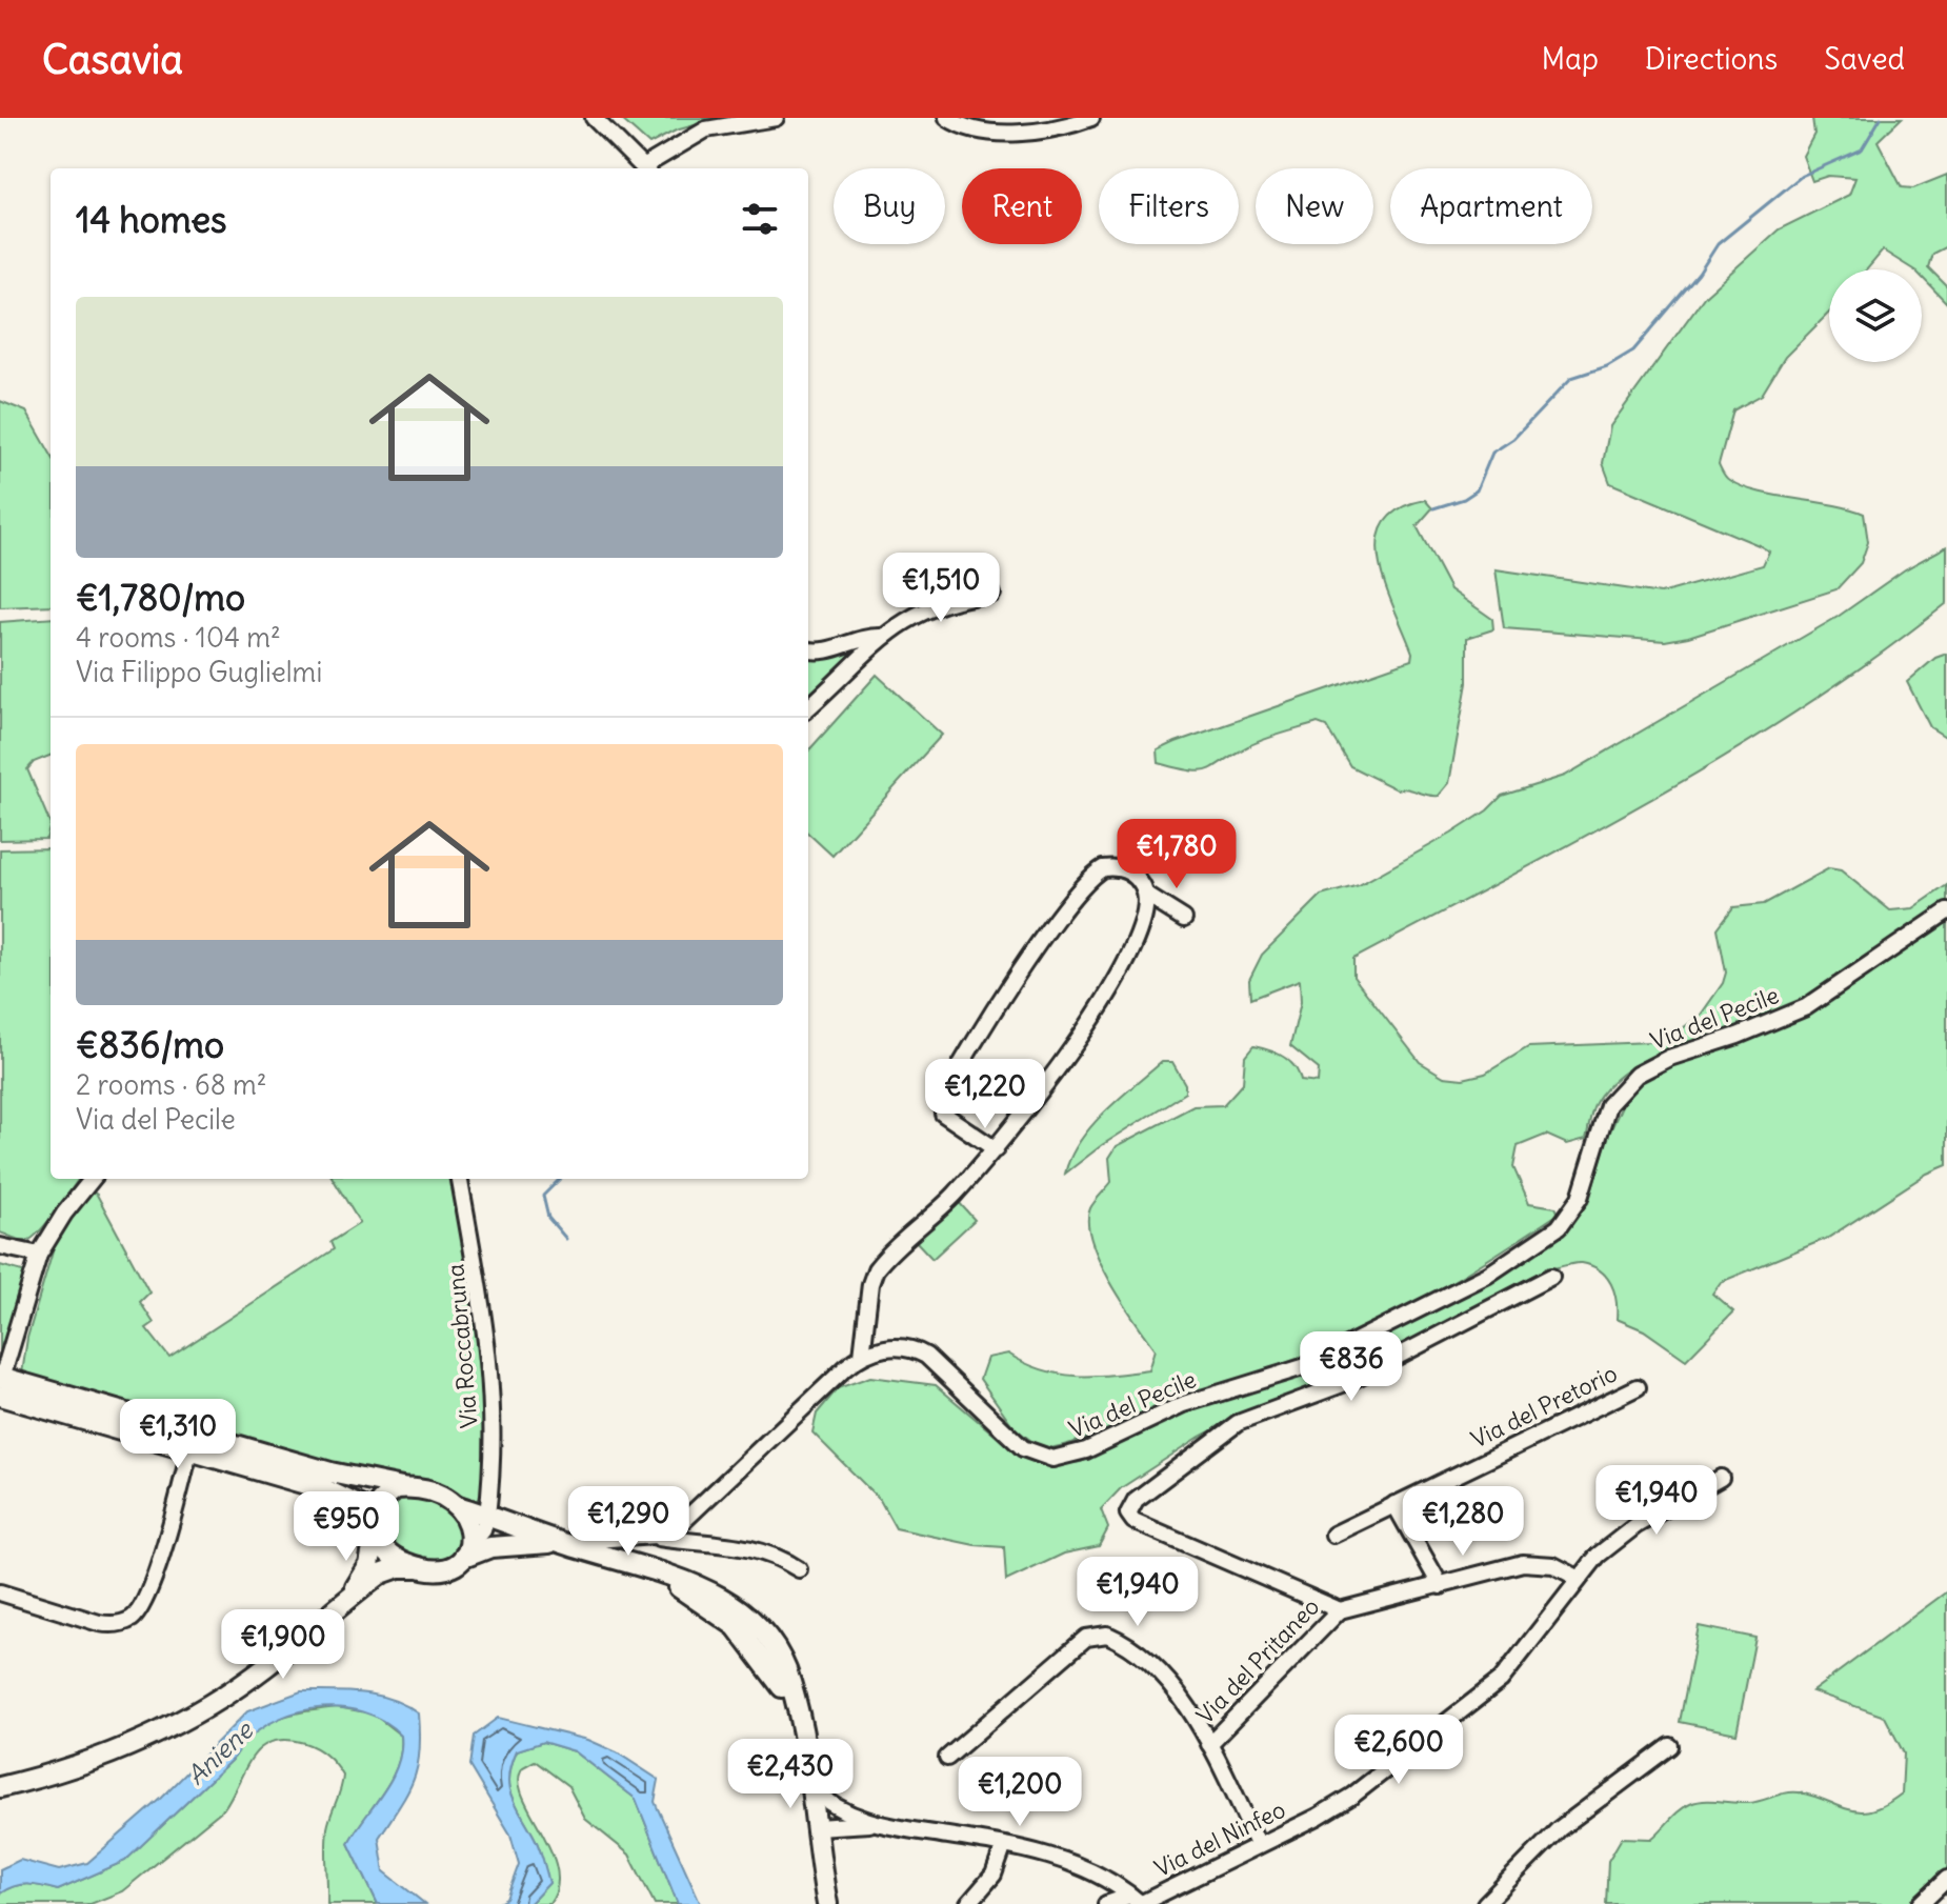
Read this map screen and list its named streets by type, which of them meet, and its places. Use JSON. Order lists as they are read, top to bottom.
{
  "streets": {
    "street": [
      "Via del Pecile",
      "Via Roccabruna",
      "Via del Pretorio",
      "Via del Pritaneo",
      "Via del Ninfeo"
    ]
  },
  "water": ["Aniene"],
  "page": {
    "header": "Casavia",
    "nav": ["Map", "Directions", "Saved"],
    "chip": [
      "Buy",
      "Rent",
      "Filters",
      "New",
      "Apartment"
    ],
    "heading": "14 homes",
    "list": [
      {
        "name": "€1,780/mo",
        "note": "4 rooms · 104 m² · Via Filippo Guglielmi"
      },
      {
        "name": "€836/mo",
        "note": "2 rooms · 68 m² · Via del Pecile"
      }
    ],
    "price": [
      "€1,510",
      "€1,780",
      "€1,220",
      "€836",
      "€1,310",
      "€1,940",
      "€1,290",
      "€1,280",
      "€950",
      "€1,940",
      "€1,900",
      "€2,600",
      "€2,430",
      "€1,200"
    ]
  }
}
